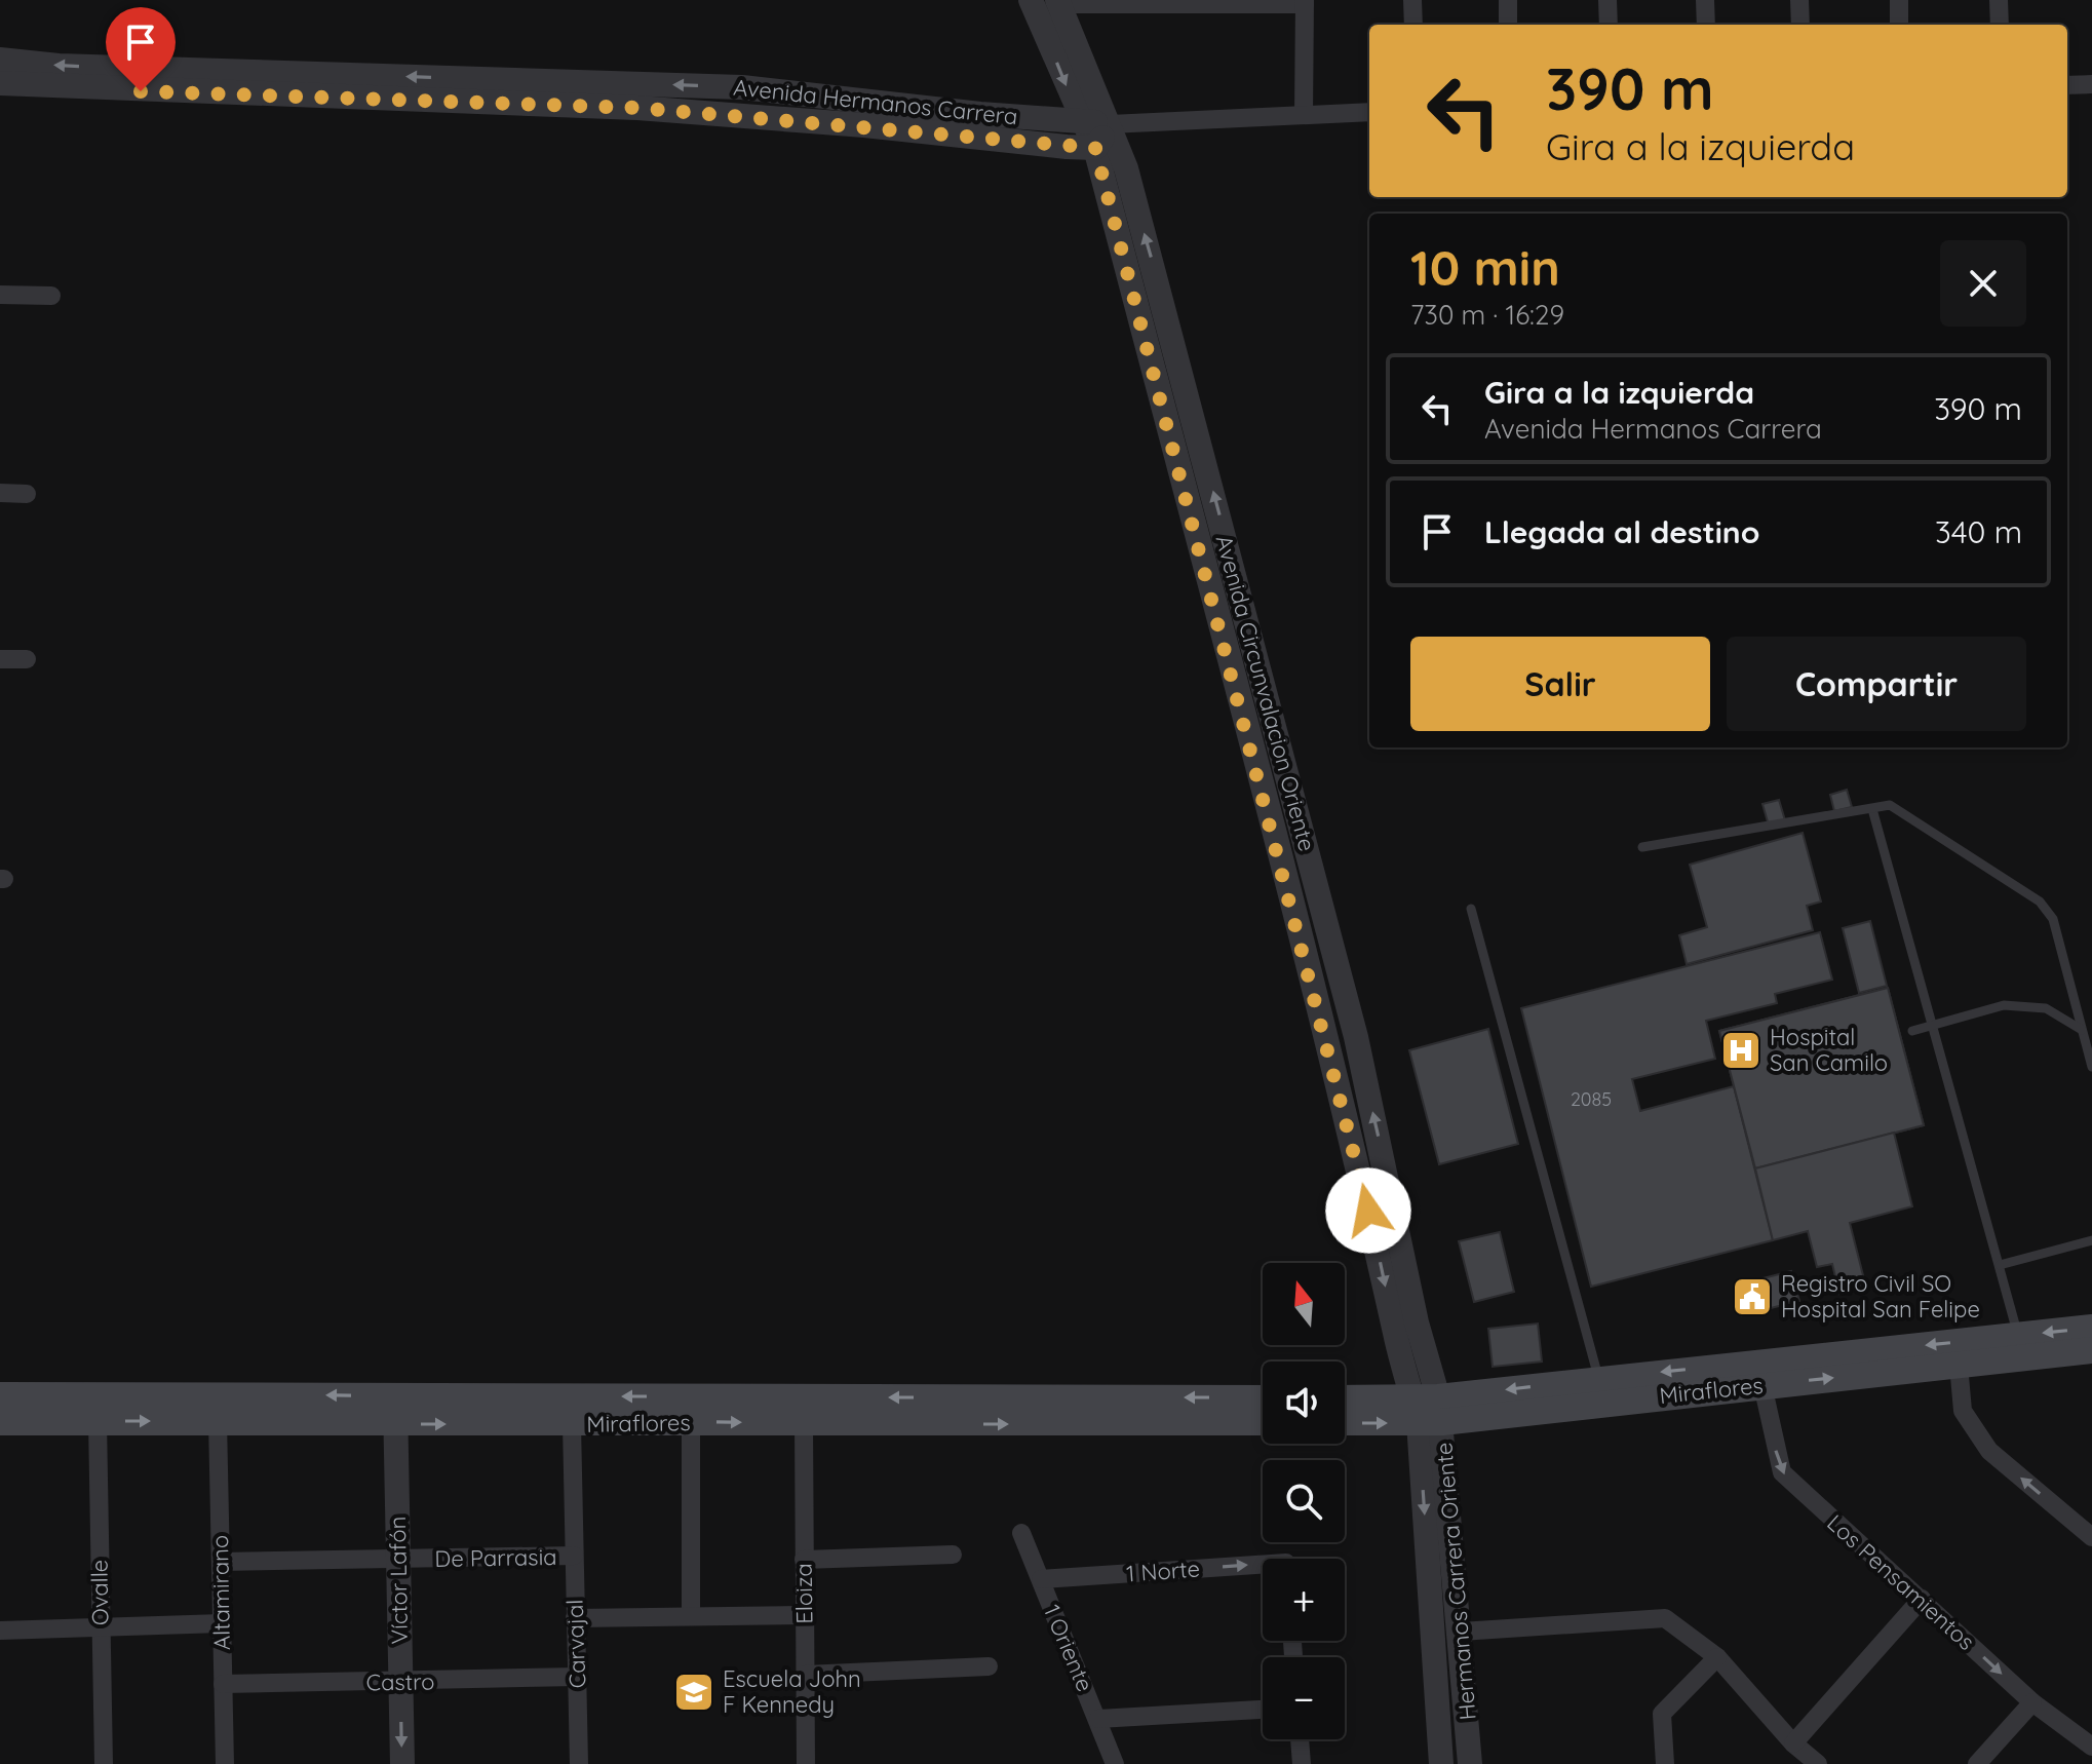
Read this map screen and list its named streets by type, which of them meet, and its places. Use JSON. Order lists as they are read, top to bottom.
{
  "streets": {
    "main road": ["Miraflores"],
    "street": [
      "Avenida Hermanos Carrera",
      "Avenida Circunvalacion Oriente",
      "De Parrasia",
      "1 Norte",
      "Víctor Lafón",
      "Hermanos Carrera Oriente",
      "Los Pensamientos",
      "Ovalle",
      "Altamirano",
      "Eloiza",
      "Carvajal",
      "1 Oriente",
      "Castro"
    ]
  },
  "crossings": [
    ["Avenida Hermanos Carrera", "Avenida Circunvalacion Oriente"],
    ["Avenida Circunvalacion Oriente", "Miraflores"],
    ["Avenida Circunvalacion Oriente", "Hermanos Carrera Oriente"],
    ["Miraflores", "Víctor Lafón"],
    ["Miraflores", "Hermanos Carrera Oriente"],
    ["Miraflores", "Los Pensamientos"],
    ["Miraflores", "Ovalle"],
    ["Miraflores", "Altamirano"],
    ["Miraflores", "Eloiza"],
    ["Miraflores", "Carvajal"],
    ["De Parrasia", "Víctor Lafón"],
    ["De Parrasia", "Altamirano"],
    ["De Parrasia", "Carvajal"],
    ["1 Norte", "1 Oriente"],
    ["Víctor Lafón", "Castro"],
    ["Altamirano", "Castro"],
    ["Carvajal", "Castro"]
  ],
  "places": {
    "hospital": ["Hospital San Camilo"],
    "public building": ["Registro Civil SO Hospital San Felipe"],
    "school or university": ["Escuela John F Kennedy"]
  },
  "house_numbers": ["2085"],
  "north": "top",
  "page": {
    "turn": ["390 m", "Gira a la izquierda"],
    "heading": ["10 min", "730 m · 16:29"],
    "list": [
      {
        "name": "Gira a la izquierda",
        "note": "Avenida Hermanos Carrera",
        "value": "390 m"
      },
      {
        "name": "Llegada al destino",
        "value": "340 m"
      }
    ],
    "buttons": ["Salir", "Compartir"],
    "map_buttons": ["+", "−"]
  }
}
